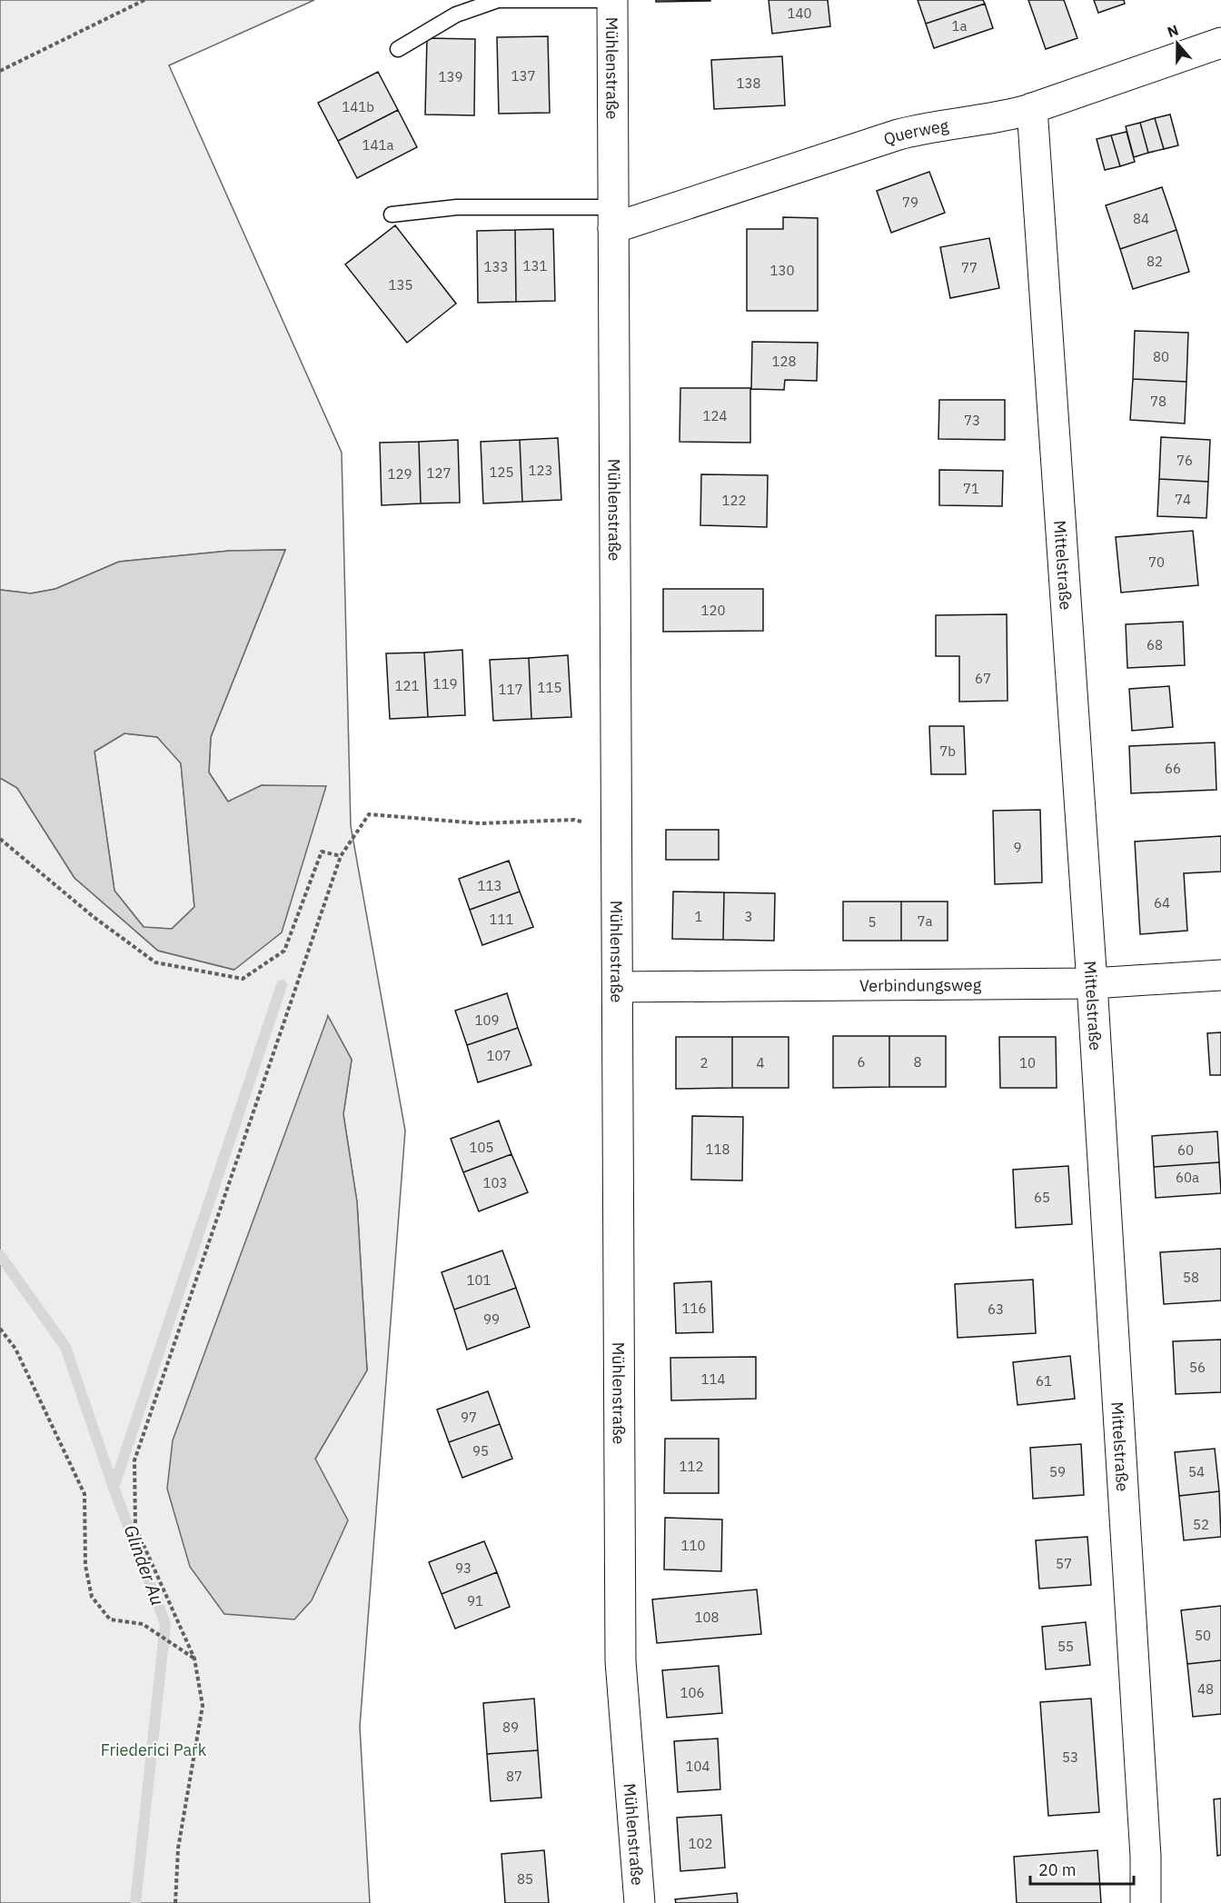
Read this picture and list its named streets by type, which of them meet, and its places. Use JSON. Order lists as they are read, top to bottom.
{
  "streets": {
    "street": [
      "Mühlenstraße",
      "Querweg",
      "Mittelstraße",
      "Verbindungsweg"
    ]
  },
  "crossings": [
    ["Mühlenstraße", "Querweg"],
    ["Mühlenstraße", "Verbindungsweg"],
    ["Querweg", "Mittelstraße"],
    ["Mittelstraße", "Verbindungsweg"]
  ],
  "water": ["Glinder Au"],
  "parks": ["Friederici Park"],
  "house_numbers": [
    "140",
    "1a",
    "137",
    "139",
    "138",
    "141b",
    "141a",
    "79",
    "84",
    "82",
    "131",
    "133",
    "77",
    "130",
    "135",
    "80",
    "128",
    "78",
    "124",
    "73",
    "76",
    "123",
    "125",
    "127",
    "129",
    "71",
    "74",
    "122",
    "70",
    "120",
    "68",
    "67",
    "119",
    "121",
    "115",
    "117",
    "7b",
    "66",
    "9",
    "113",
    "64",
    "1",
    "3",
    "111",
    "7a",
    "5",
    "109",
    "107",
    "6",
    "8",
    "2",
    "4",
    "10",
    "105",
    "118",
    "60",
    "60a",
    "103",
    "65",
    "58",
    "101",
    "116",
    "63",
    "99",
    "56",
    "114",
    "61",
    "97",
    "95",
    "112",
    "59",
    "54",
    "52",
    "110",
    "57",
    "93",
    "91",
    "108",
    "50",
    "55",
    "48",
    "106",
    "89",
    "53",
    "104",
    "87",
    "102",
    "85"
  ],
  "scale_bar": "20 m",
  "north": "top"
}
